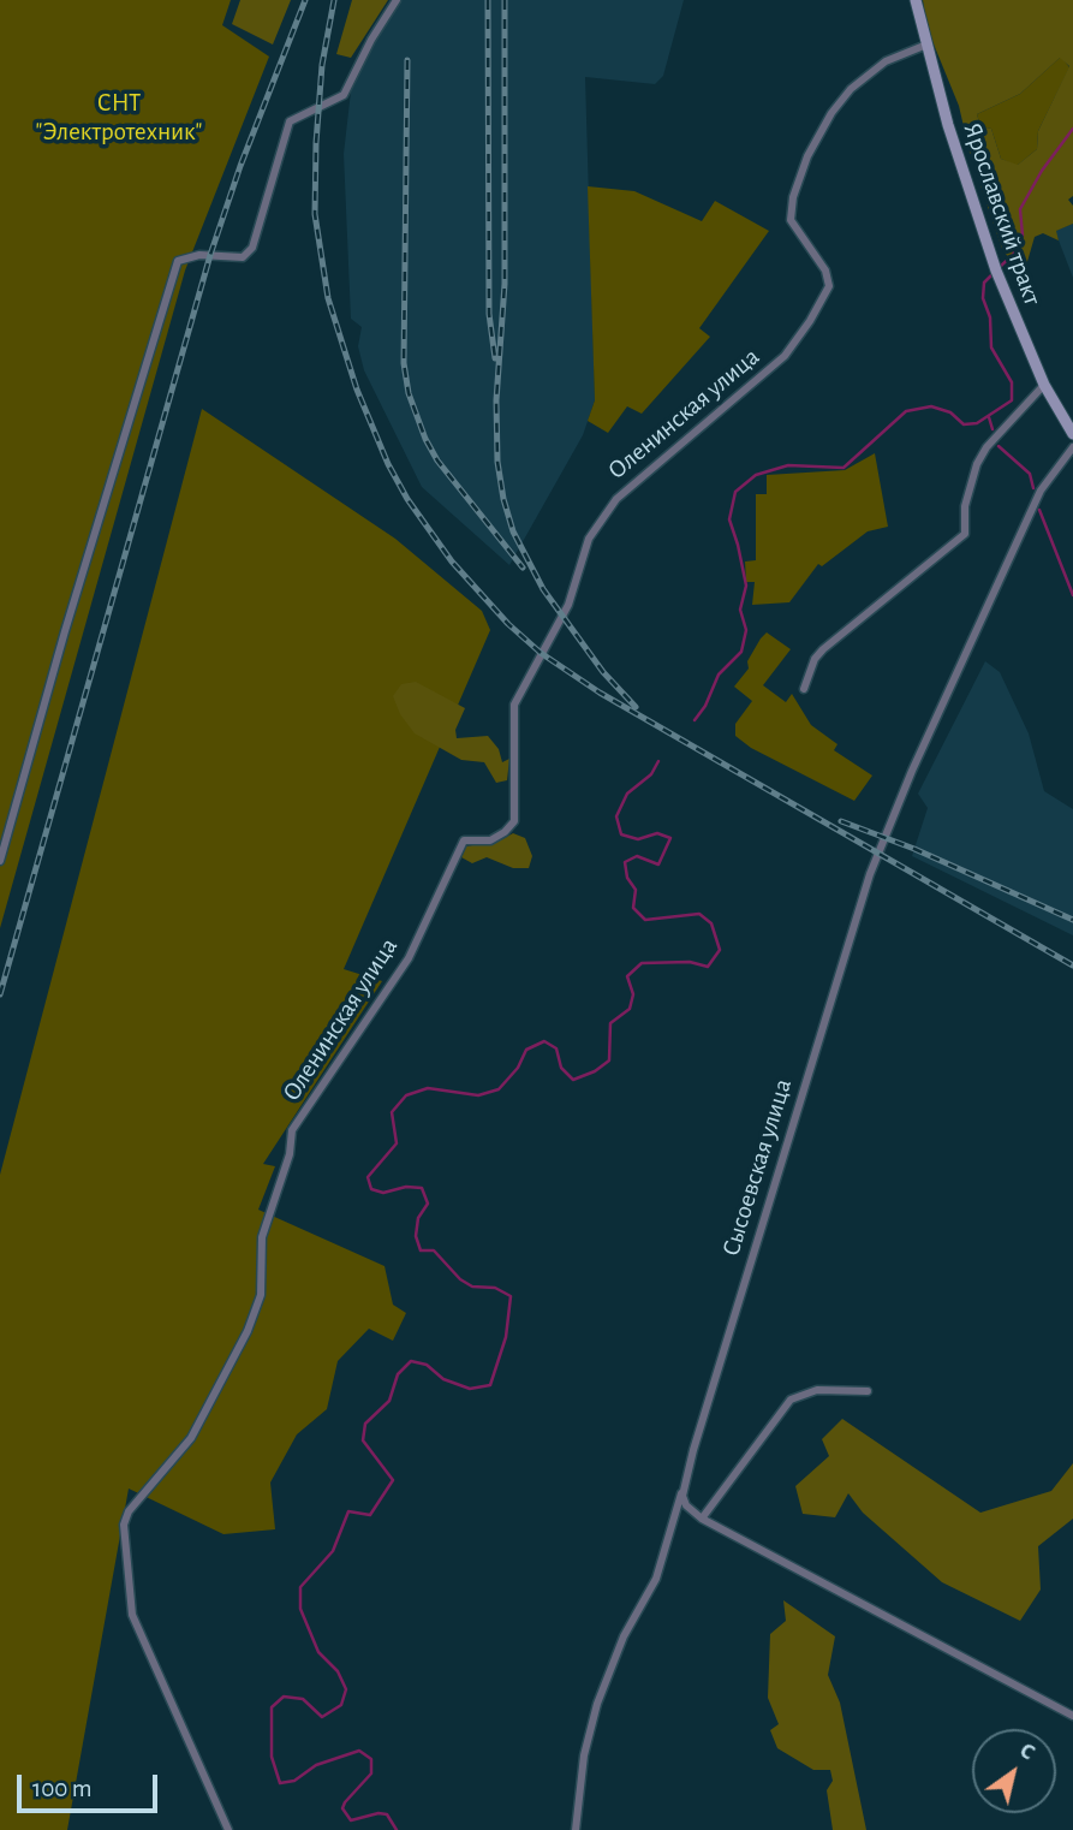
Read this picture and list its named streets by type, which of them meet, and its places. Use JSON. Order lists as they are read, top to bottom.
{
  "streets": {
    "street": ["Ярославский тракт", "Оленинская улица", "Сысоевская улица"]
  },
  "crossings": [
    ["Ярославский тракт", "Оленинская улица"]
  ],
  "parks": ["СНТ \"Электротехник\""],
  "scale_bar": "100 m",
  "north": "top right"
}
